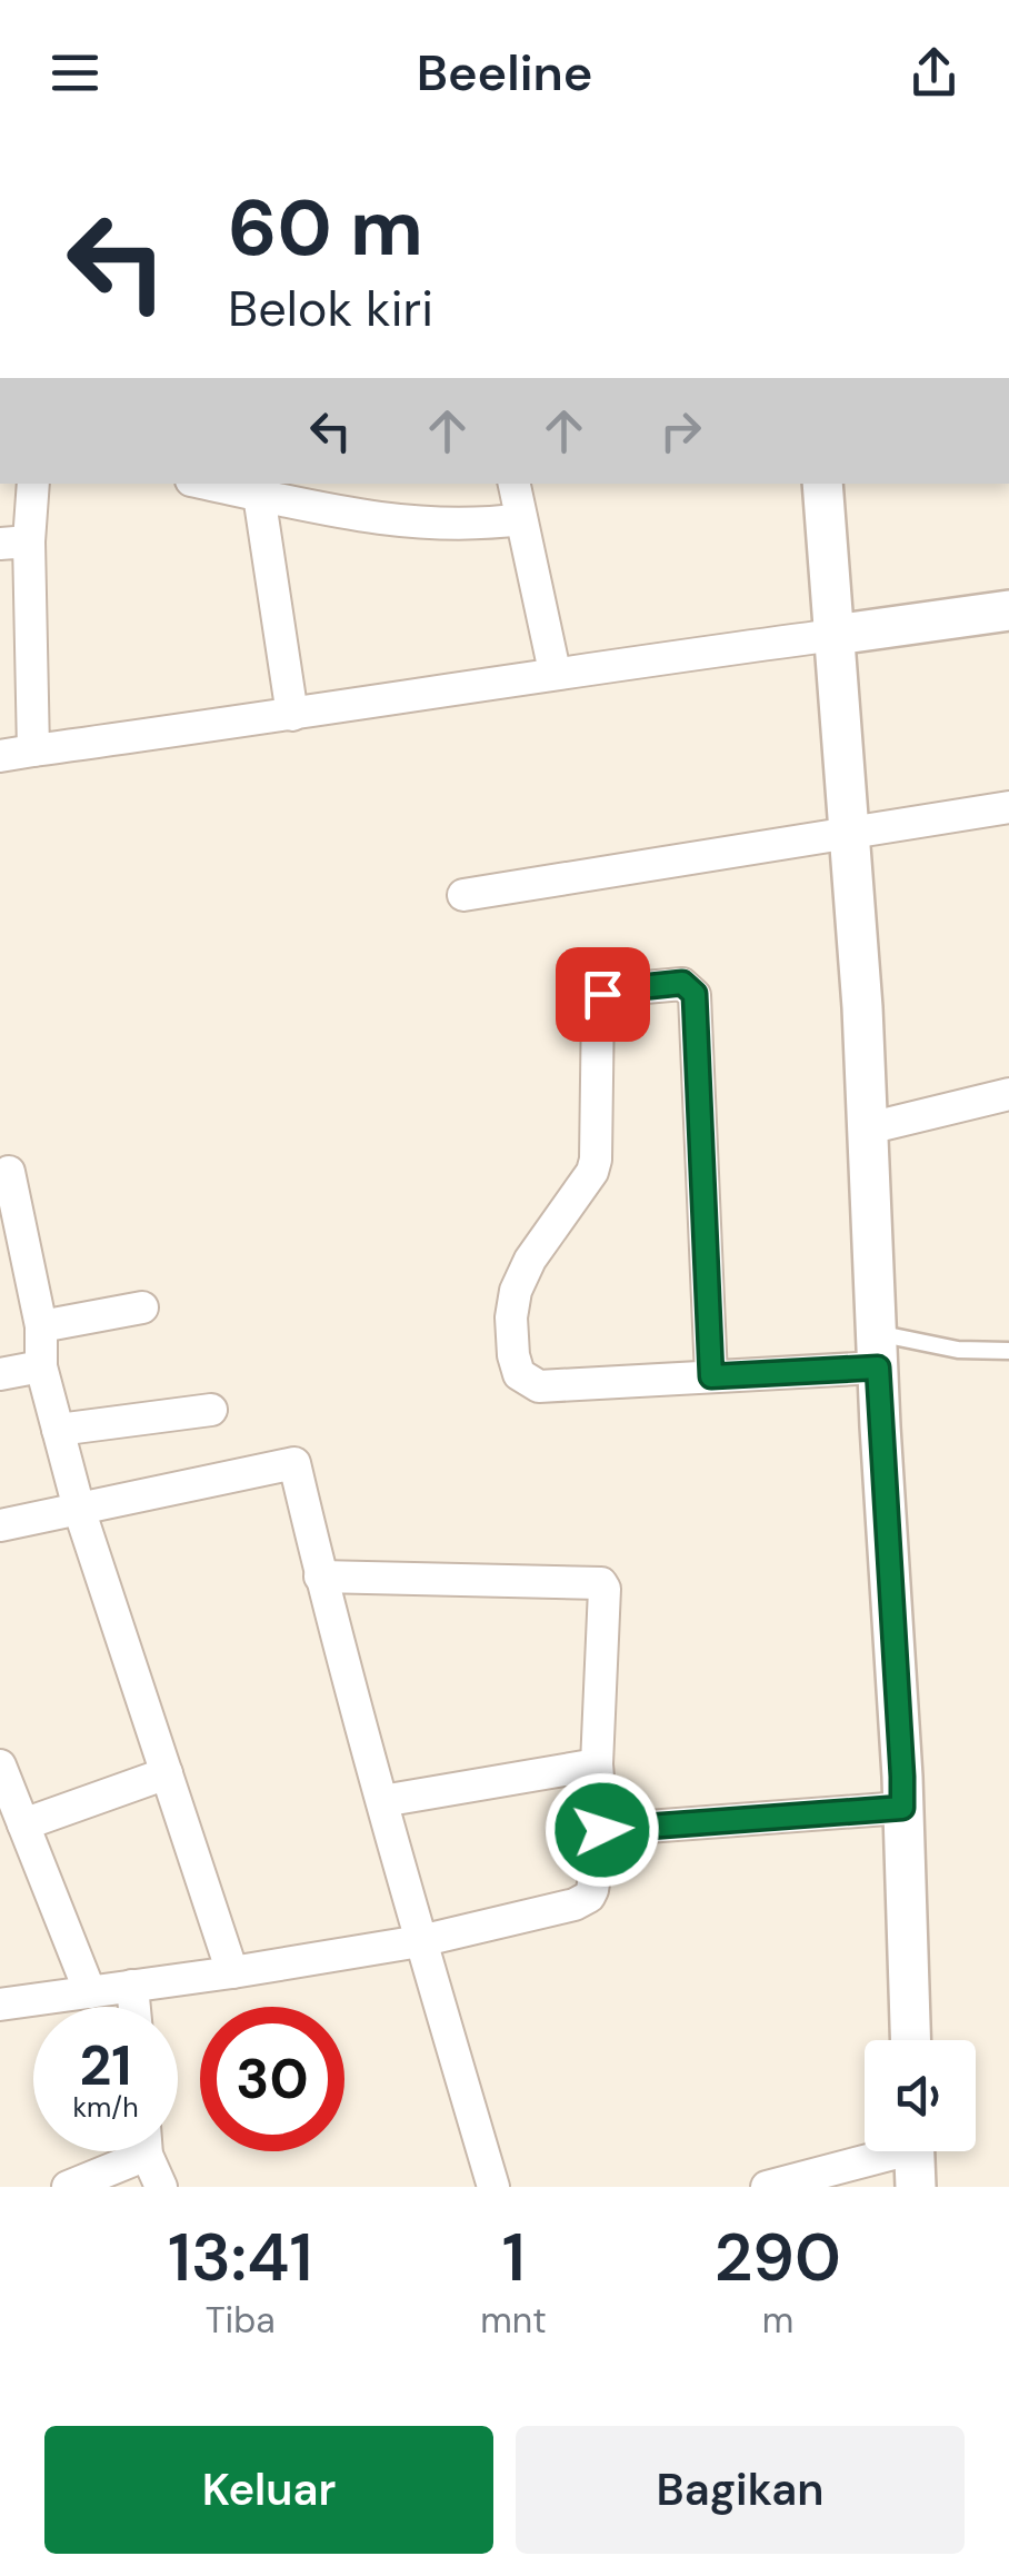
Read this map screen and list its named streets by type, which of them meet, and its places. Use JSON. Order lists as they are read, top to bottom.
{
  "page": {
    "header": "Beeline",
    "turn": ["60 m", "Belok kiri"],
    "speed": "21 km/h",
    "limit": "30",
    "eta": [
      "13:41",
      "Tiba",
      "1",
      "mnt",
      "290",
      "m"
    ],
    "buttons": ["Keluar", "Bagikan"]
  }
}
